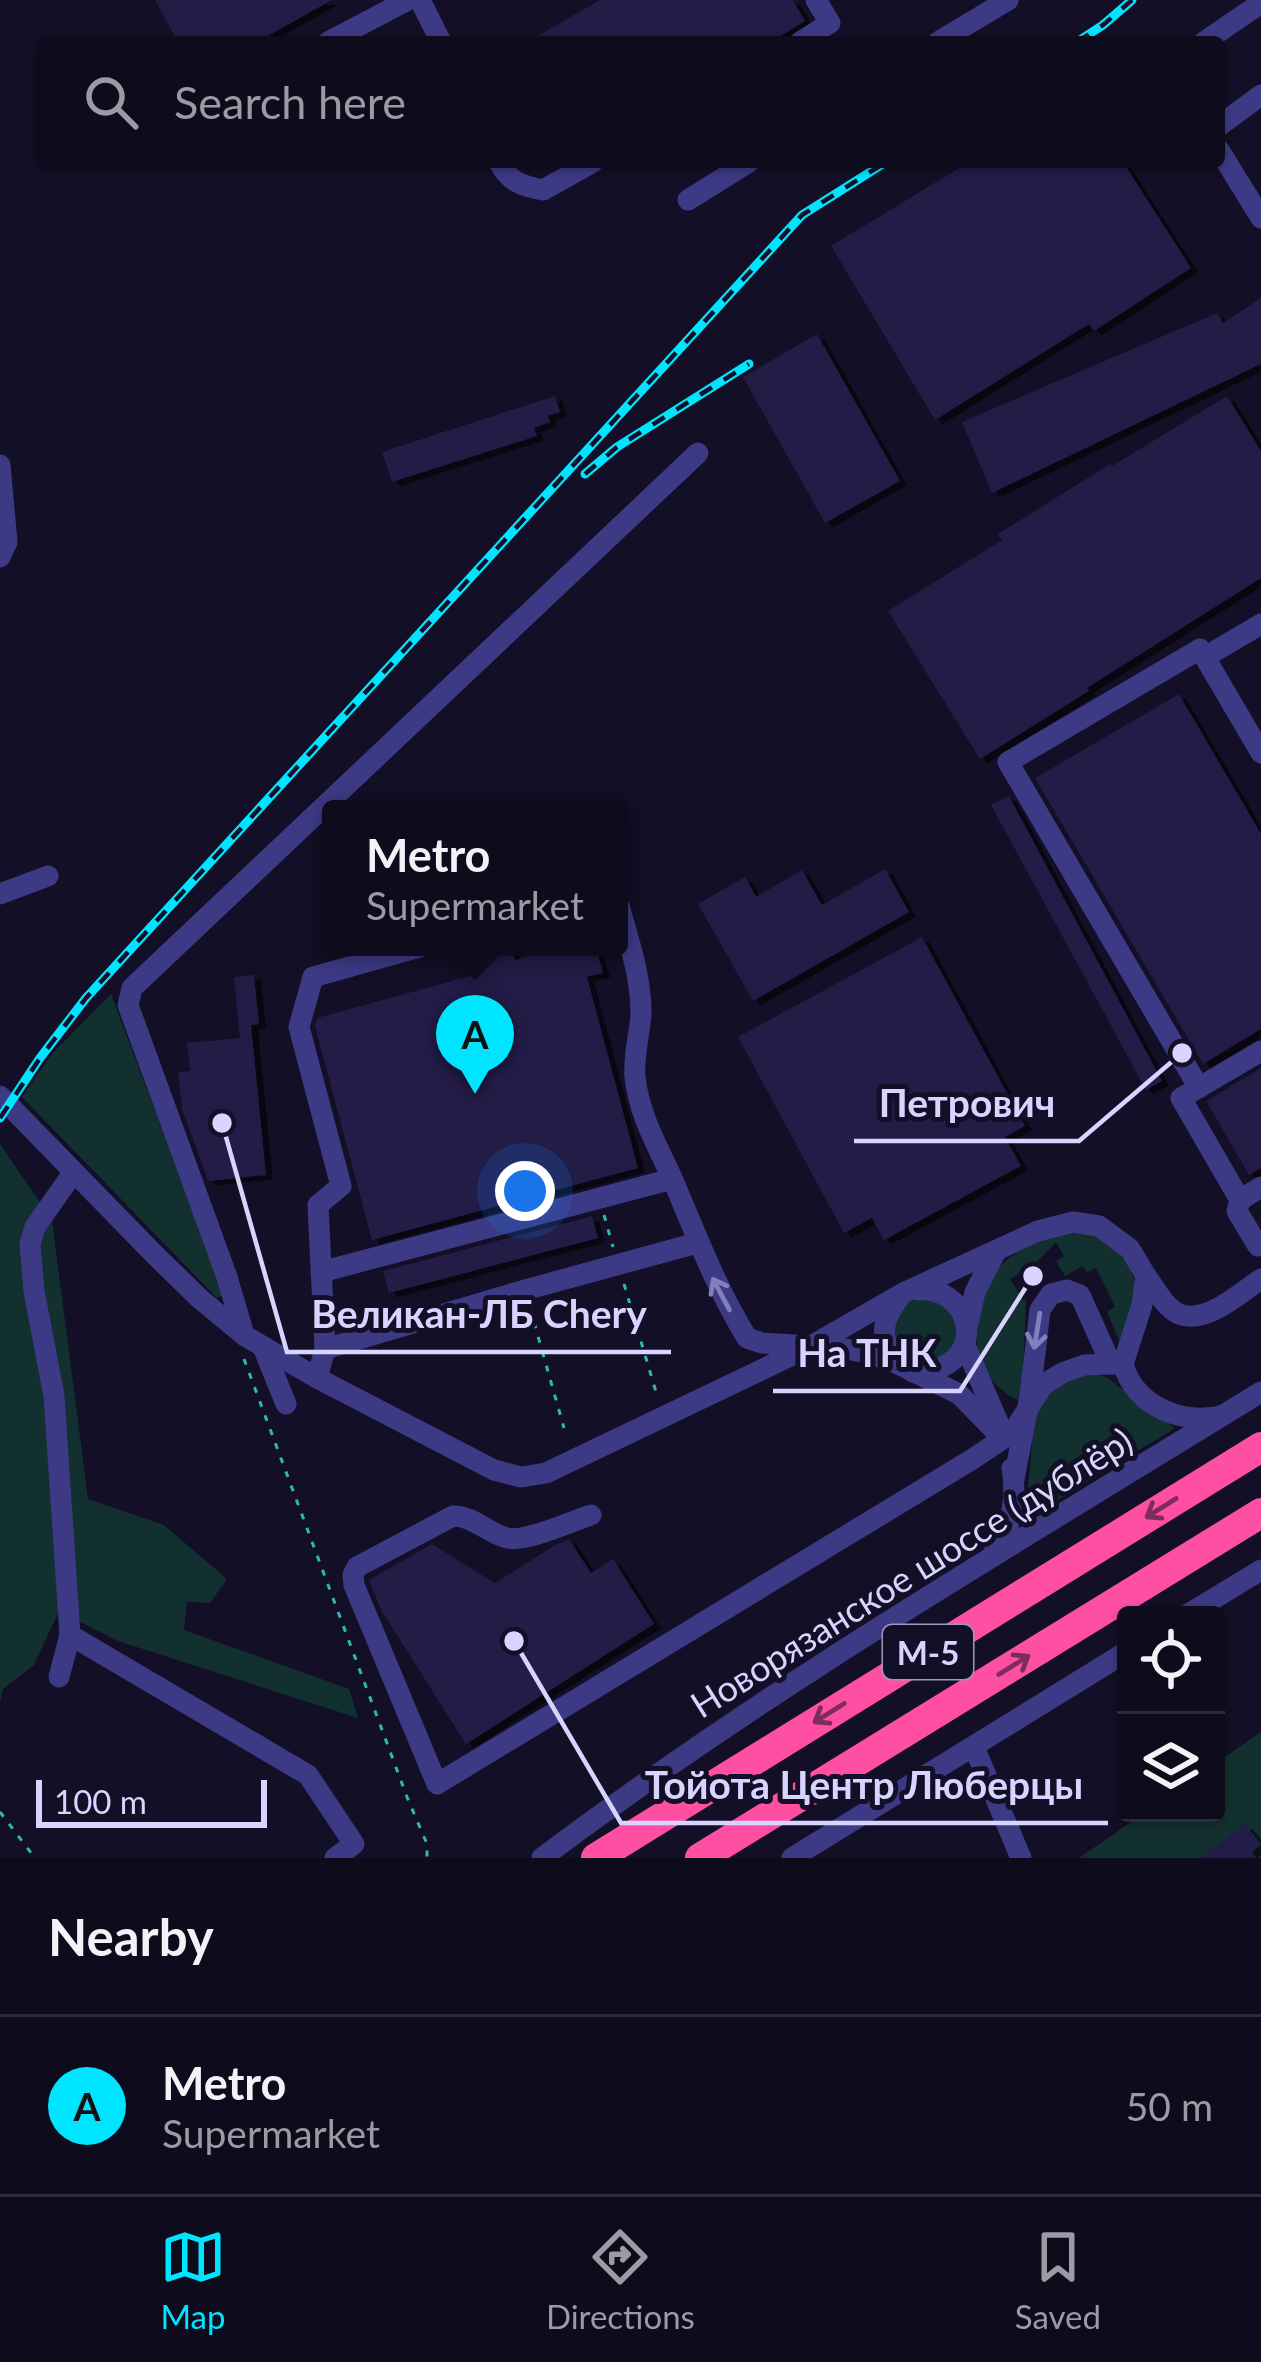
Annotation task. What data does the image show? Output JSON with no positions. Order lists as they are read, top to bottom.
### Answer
{
  "streets": {
    "highway": ["М-5"],
    "street": ["Новорязанское шоссе (дублёр)"]
  },
  "places": [
    "Петрович",
    "Великан-ЛБ Chery",
    "На ТНК",
    "Тойота Центр Люберцы"
  ],
  "scale_bar": "100 m",
  "page": {
    "search": "Search here",
    "popup": ["Metro", "Supermarket"],
    "pins": "A",
    "scale": "100 m",
    "heading": "Nearby",
    "list": [
      {
        "mark": "A",
        "name": "Metro",
        "note": "Supermarket",
        "value": "50 m"
      }
    ],
    "nav": ["Map", "Directions", "Saved"]
  }
}
